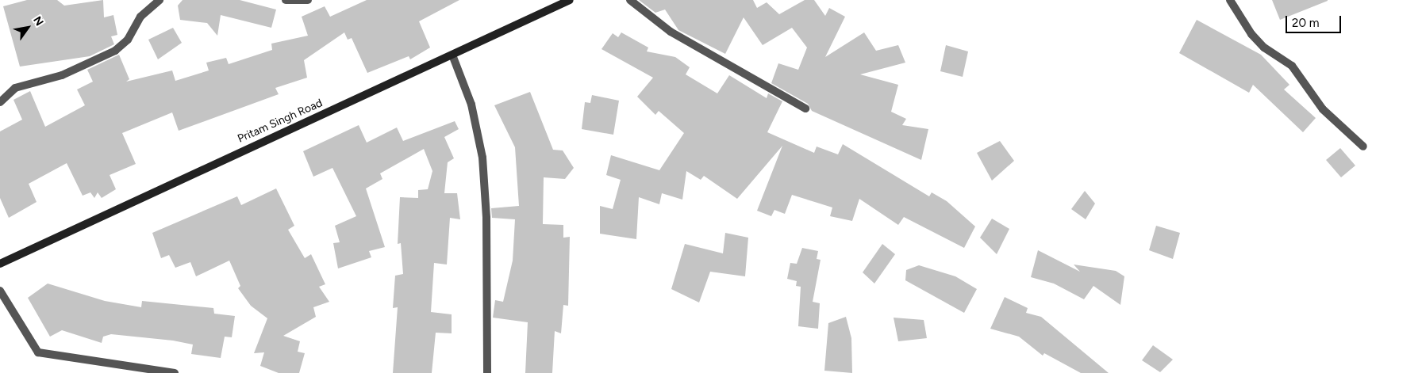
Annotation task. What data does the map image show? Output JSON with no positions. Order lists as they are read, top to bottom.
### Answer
{
  "streets": {
    "street": ["Pritam Singh Road"]
  },
  "scale_bar": "20 m",
  "north": "top right"
}
